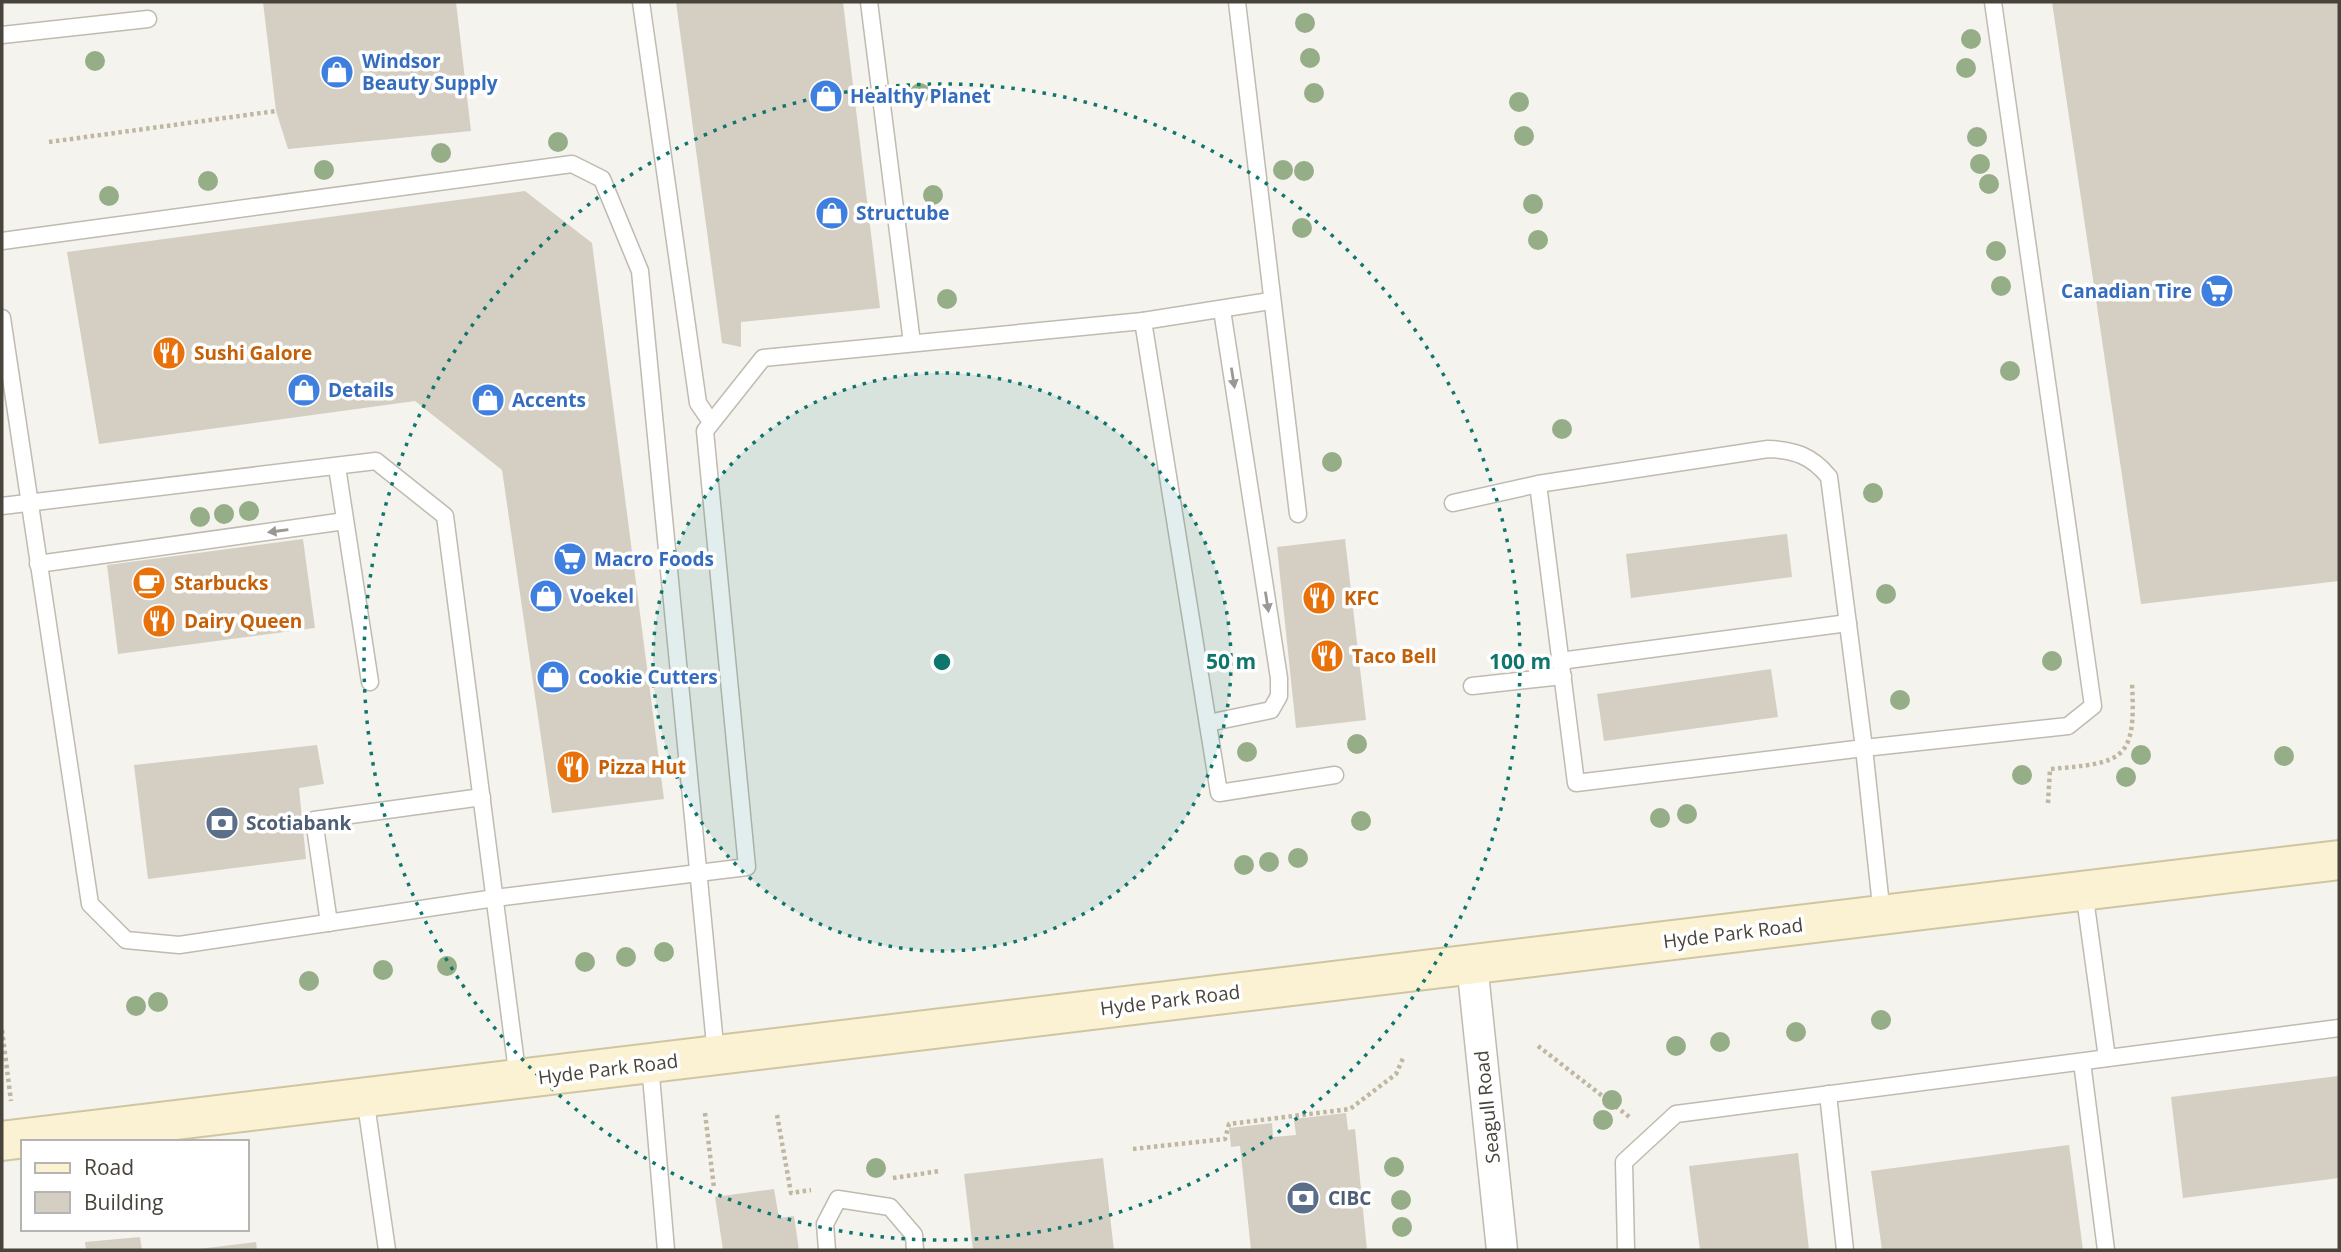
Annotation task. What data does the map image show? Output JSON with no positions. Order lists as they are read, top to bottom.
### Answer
{
  "streets": {
    "main road": ["Hyde Park Road"],
    "street": ["Seagull Road"]
  },
  "crossings": [
    ["Hyde Park Road", "Seagull Road"]
  ],
  "places": {
    "shop": [
      "Windsor Beauty Supply",
      "Healthy Planet",
      "Structube",
      "Details",
      "Accents",
      "Voekel",
      "Cookie Cutters"
    ],
    "supermarket": ["Canadian Tire", "Macro Foods"],
    "restaurant": [
      "Sushi Galore",
      "KFC",
      "Dairy Queen",
      "Taco Bell",
      "Pizza Hut"
    ],
    "cafe": ["Starbucks"],
    "bank": ["Scotiabank", "CIBC"]
  },
  "legend": ["Road", "Building"],
  "rings": ["50 m", "100 m"]
}
